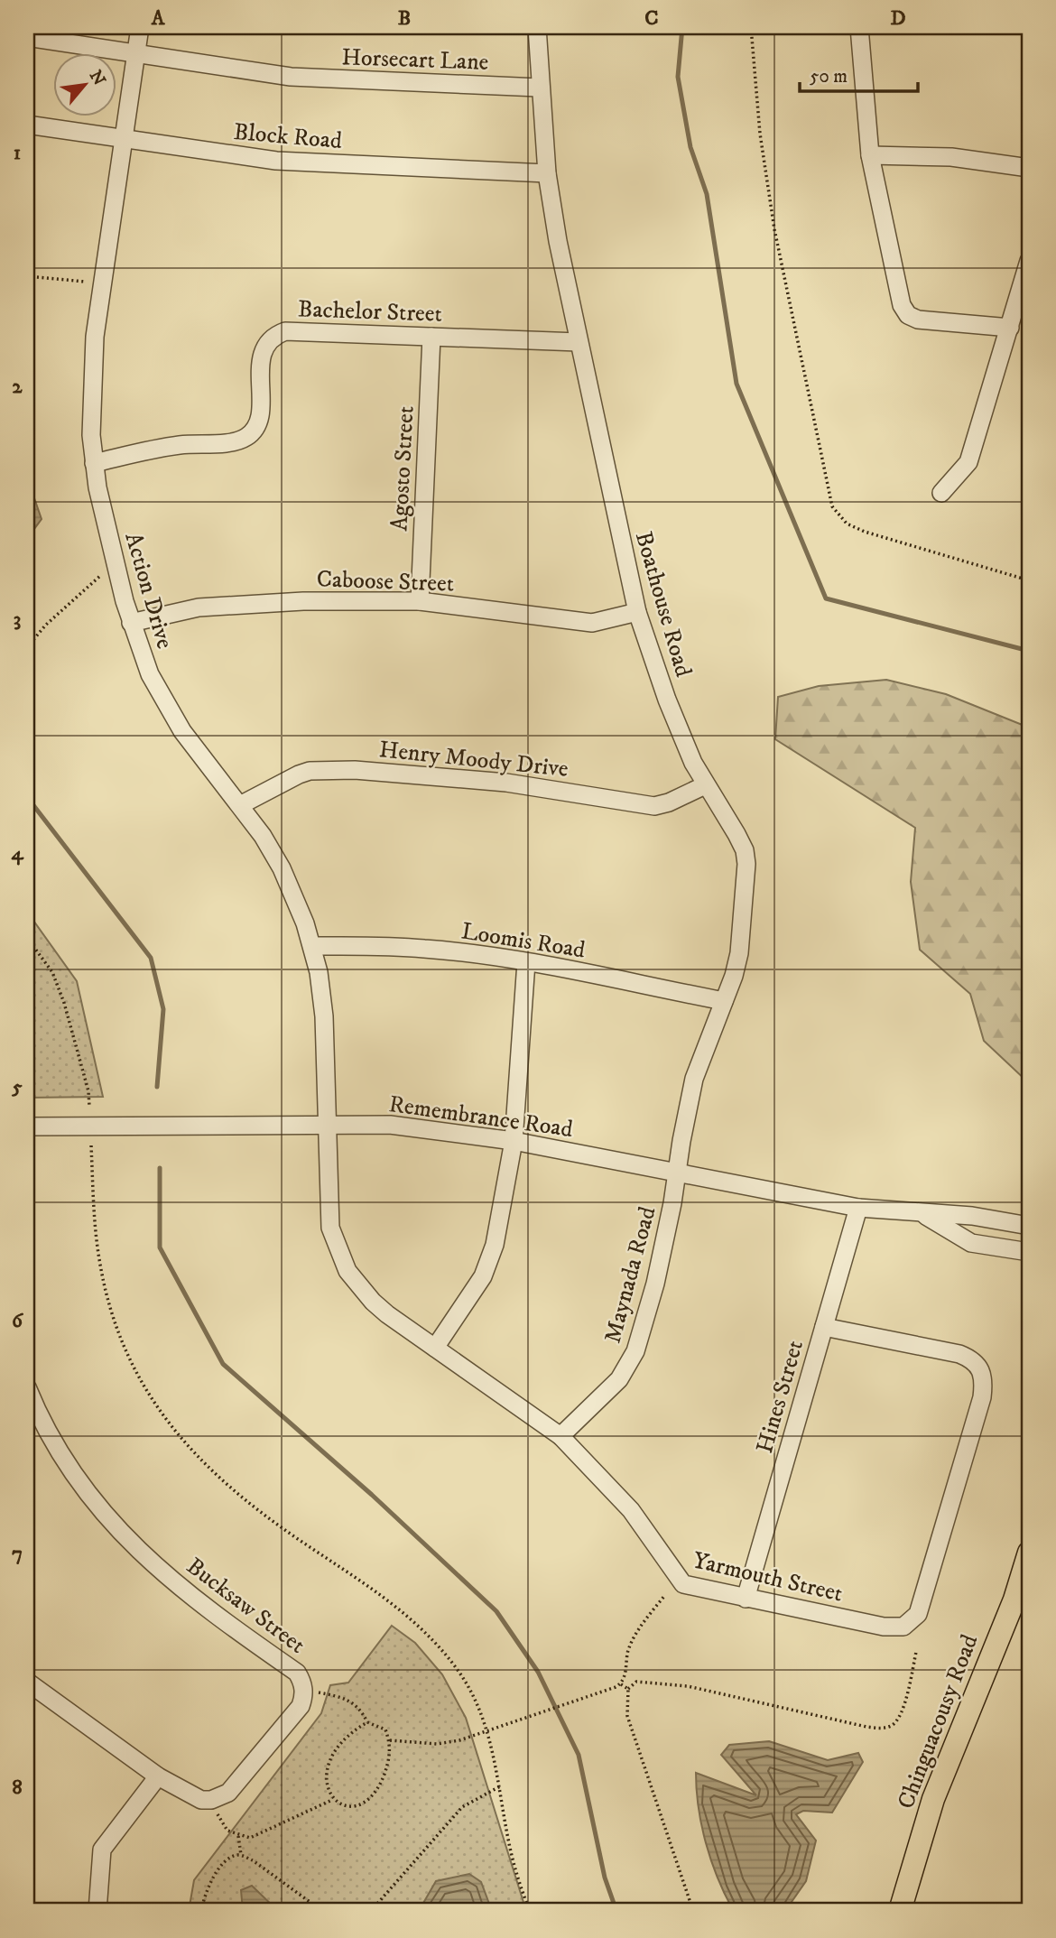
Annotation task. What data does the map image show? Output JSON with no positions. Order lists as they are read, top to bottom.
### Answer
{
  "streets": {
    "main road": ["Chinguacousy Road"],
    "street": [
      "Horsecart Lane",
      "Block Road",
      "Bachelor Street",
      "Agosto Street",
      "Caboose Street",
      "Action Drive",
      "Boathouse Road",
      "Henry Moody Drive",
      "Loomis Road",
      "Remembrance Road",
      "Maynada Road",
      "Hines Street",
      "Yarmouth Street",
      "Bucksaw Street"
    ]
  },
  "crossings": [
    ["Horsecart Lane", "Action Drive"],
    ["Horsecart Lane", "Boathouse Road"],
    ["Block Road", "Action Drive"],
    ["Block Road", "Boathouse Road"],
    ["Bachelor Street", "Agosto Street"],
    ["Bachelor Street", "Action Drive"],
    ["Bachelor Street", "Boathouse Road"],
    ["Agosto Street", "Caboose Street"],
    ["Caboose Street", "Action Drive"],
    ["Caboose Street", "Boathouse Road"],
    ["Action Drive", "Henry Moody Drive"],
    ["Action Drive", "Loomis Road"],
    ["Action Drive", "Remembrance Road"],
    ["Action Drive", "Yarmouth Street"],
    ["Boathouse Road", "Henry Moody Drive"],
    ["Boathouse Road", "Loomis Road"],
    ["Boathouse Road", "Remembrance Road"],
    ["Boathouse Road", "Maynada Road"],
    ["Remembrance Road", "Maynada Road"],
    ["Remembrance Road", "Hines Street"],
    ["Remembrance Road", "Yarmouth Street"],
    ["Maynada Road", "Yarmouth Street"],
    ["Hines Street", "Yarmouth Street"]
  ],
  "scale_bar": "50 m",
  "north": "top right",
  "grid": {
    "columns": [
      "A",
      "B",
      "C",
      "D"
    ],
    "rows": [
      "1",
      "2",
      "3",
      "4",
      "5",
      "6",
      "7",
      "8"
    ]
  }
}
